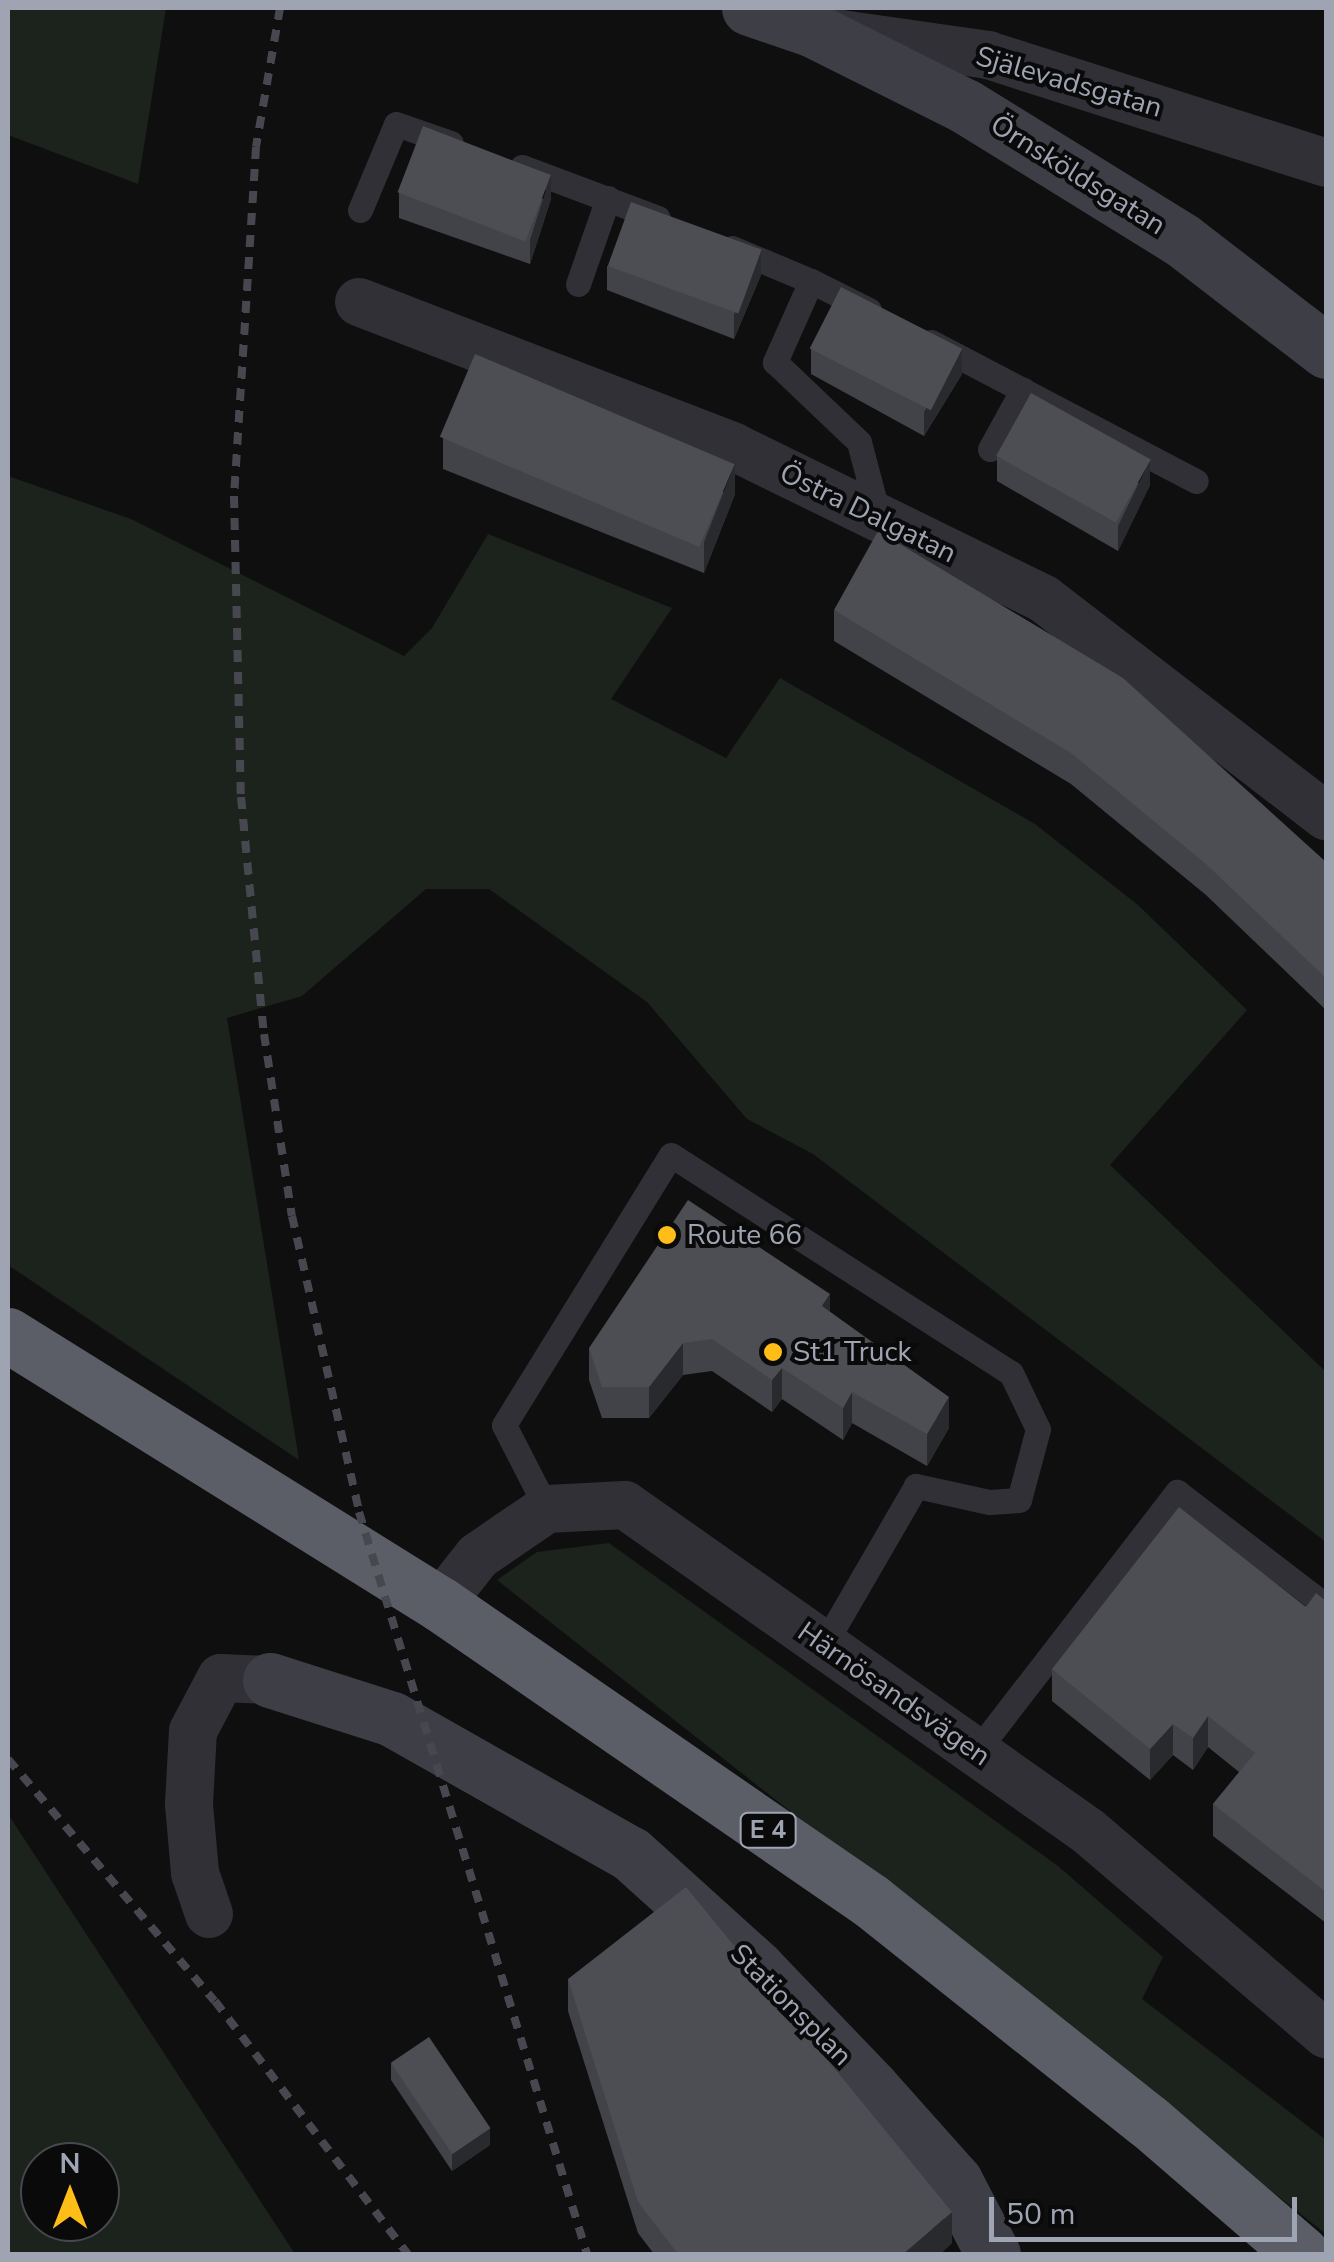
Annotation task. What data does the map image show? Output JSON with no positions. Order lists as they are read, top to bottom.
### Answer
{
  "streets": {
    "highway": ["E 4"],
    "street": [
      "Själevadsgatan",
      "Örnsköldsgatan",
      "Östra Dalgatan",
      "Härnösandsvägen",
      "Stationsplan"
    ]
  },
  "crossings": [
    ["Själevadsgatan", "Örnsköldsgatan"]
  ],
  "places": ["Route 66", "St1 Truck"],
  "scale_bar": "50 m",
  "north": "top"
}
